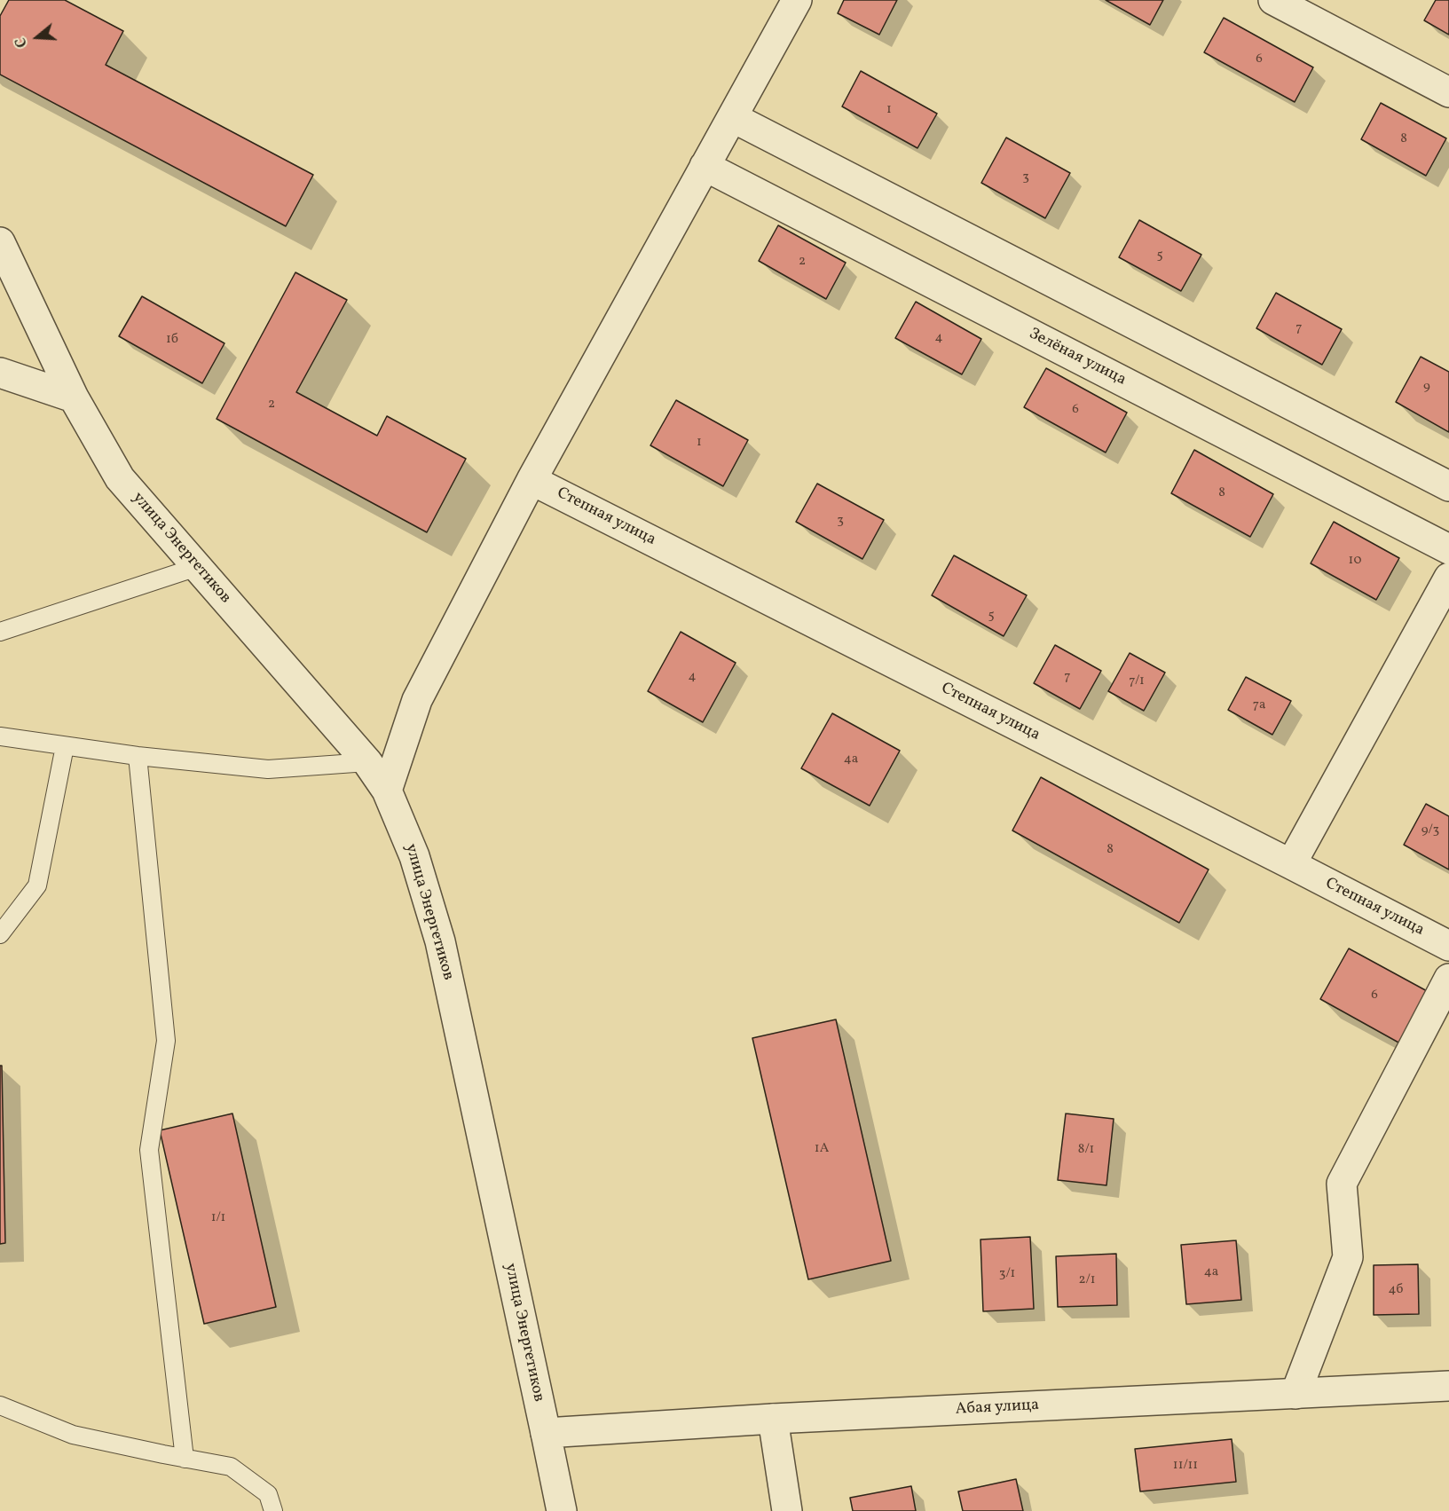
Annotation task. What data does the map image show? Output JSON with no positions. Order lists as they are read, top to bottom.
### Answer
{
  "streets": {
    "street": [
      "Зелёная улица",
      "Степная улица",
      "улица Энергетиков",
      "Абая улица"
    ]
  },
  "crossings": [
    ["улица Энергетиков", "Абая улица"]
  ],
  "house_numbers": [
    "6",
    "1",
    "8",
    "3",
    "5",
    "2",
    "7",
    "4",
    "1б",
    "9",
    "2",
    "6",
    "1",
    "8",
    "3",
    "10",
    "5",
    "4",
    "7",
    "7/1",
    "7а",
    "4а",
    "9/3",
    "8",
    "6",
    "1А",
    "8/1",
    "1/1",
    "4а",
    "3/1",
    "2/1",
    "4б",
    "11/11"
  ],
  "north": "left"
}
